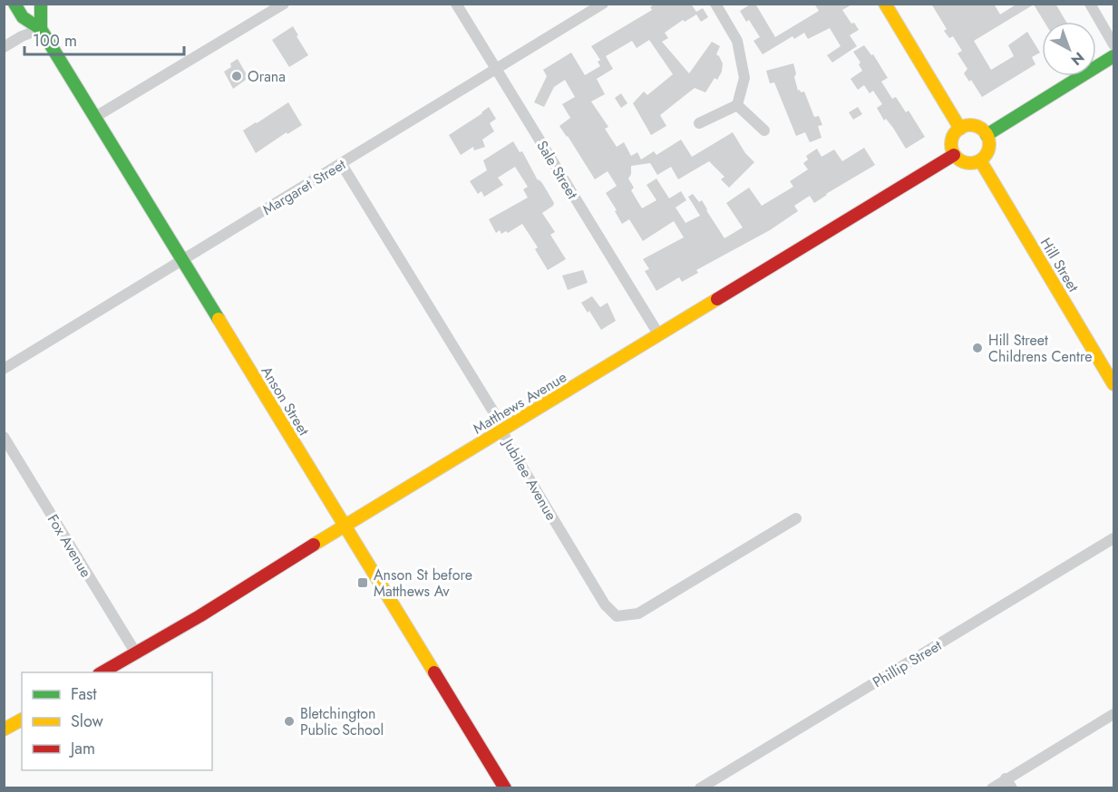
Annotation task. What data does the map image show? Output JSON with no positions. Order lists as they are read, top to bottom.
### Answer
{
  "streets": {
    "street": [
      "Sale Street",
      "Margaret Street",
      "Hill Street",
      "Anson Street",
      "Matthews Avenue",
      "Jubilee Avenue",
      "Fox Avenue",
      "Phillip Street"
    ]
  },
  "crossings": [
    ["Sale Street", "Margaret Street"],
    ["Sale Street", "Matthews Avenue"],
    ["Margaret Street", "Anson Street"],
    ["Margaret Street", "Jubilee Avenue"],
    ["Hill Street", "Matthews Avenue"],
    ["Anson Street", "Matthews Avenue"],
    ["Matthews Avenue", "Jubilee Avenue"],
    ["Matthews Avenue", "Fox Avenue"]
  ],
  "places": {
    "other": ["Orana", "Hill Street Childrens Centre", "Bletchington Public School"],
    "transit": ["Anson St before Matthews Av"]
  },
  "legend": ["Fast", "Slow", "Jam"],
  "scale_bar": "100 m",
  "north": "bottom right"
}
